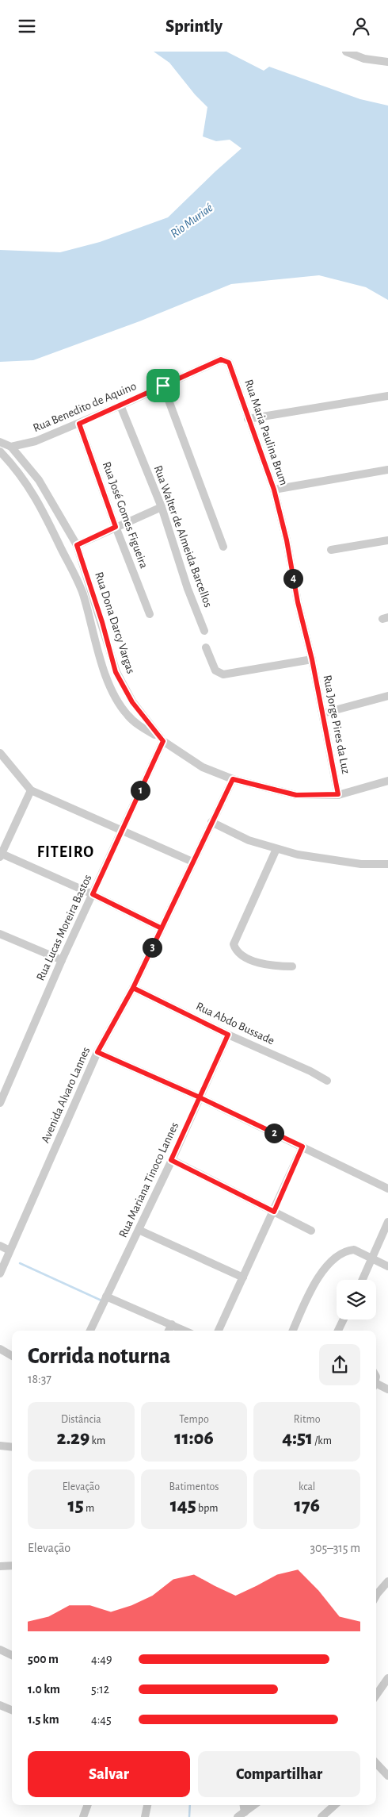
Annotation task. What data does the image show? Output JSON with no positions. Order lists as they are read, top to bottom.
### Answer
{
  "streets": {
    "street": [
      "Rua Benedito de Aquino",
      "Rua Maria Paulina Brum",
      "Rua José Gomes Figueira",
      "Rua Walter de Almeida Barcellos",
      "Rua Dona Darcy Vargas",
      "Rua Jorge Pires da Luz",
      "Rua Lucas Moreira Bastos",
      "Rua Abdo Bussade",
      "Avenida Alvaro Lannes",
      "Rua Mariana Tinoco Lannes"
    ]
  },
  "crossings": [
    ["Rua Benedito de Aquino", "Rua Maria Paulina Brum"],
    ["Rua Benedito de Aquino", "Rua José Gomes Figueira"],
    ["Rua Benedito de Aquino", "Rua Walter de Almeida Barcellos"],
    ["Rua Benedito de Aquino", "Rua Dona Darcy Vargas"],
    ["Rua Maria Paulina Brum", "Rua Jorge Pires da Luz"],
    ["Rua Dona Darcy Vargas", "Rua Jorge Pires da Luz"],
    ["Rua Dona Darcy Vargas", "Rua Lucas Moreira Bastos"],
    ["Rua Dona Darcy Vargas", "Avenida Alvaro Lannes"],
    ["Rua Abdo Bussade", "Avenida Alvaro Lannes"],
    ["Rua Abdo Bussade", "Rua Mariana Tinoco Lannes"]
  ],
  "districts": ["FITEIRO"],
  "water": ["Rio Muriaé"],
  "page": {
    "header": "Sprintly",
    "pins": [
      "4",
      "1",
      "3",
      "2"
    ],
    "heading": ["Corrida noturna", "18:37"],
    "stats": [
      ["Distância", "2.29 km"],
      ["Tempo", "11:06"],
      ["Ritmo", "4:51 /km"],
      ["Elevação", "15 m"],
      ["Batimentos", "145 bpm"],
      ["kcal", "176"]
    ],
    "chart": ["Elevação", "305–315 m"],
    "list": [
      {
        "name": "500 m",
        "note": "4:49"
      },
      {
        "name": "1.0 km",
        "note": "5:12"
      },
      {
        "name": "1.5 km",
        "note": "4:45"
      }
    ],
    "buttons": ["Salvar", "Compartilhar"]
  }
}
